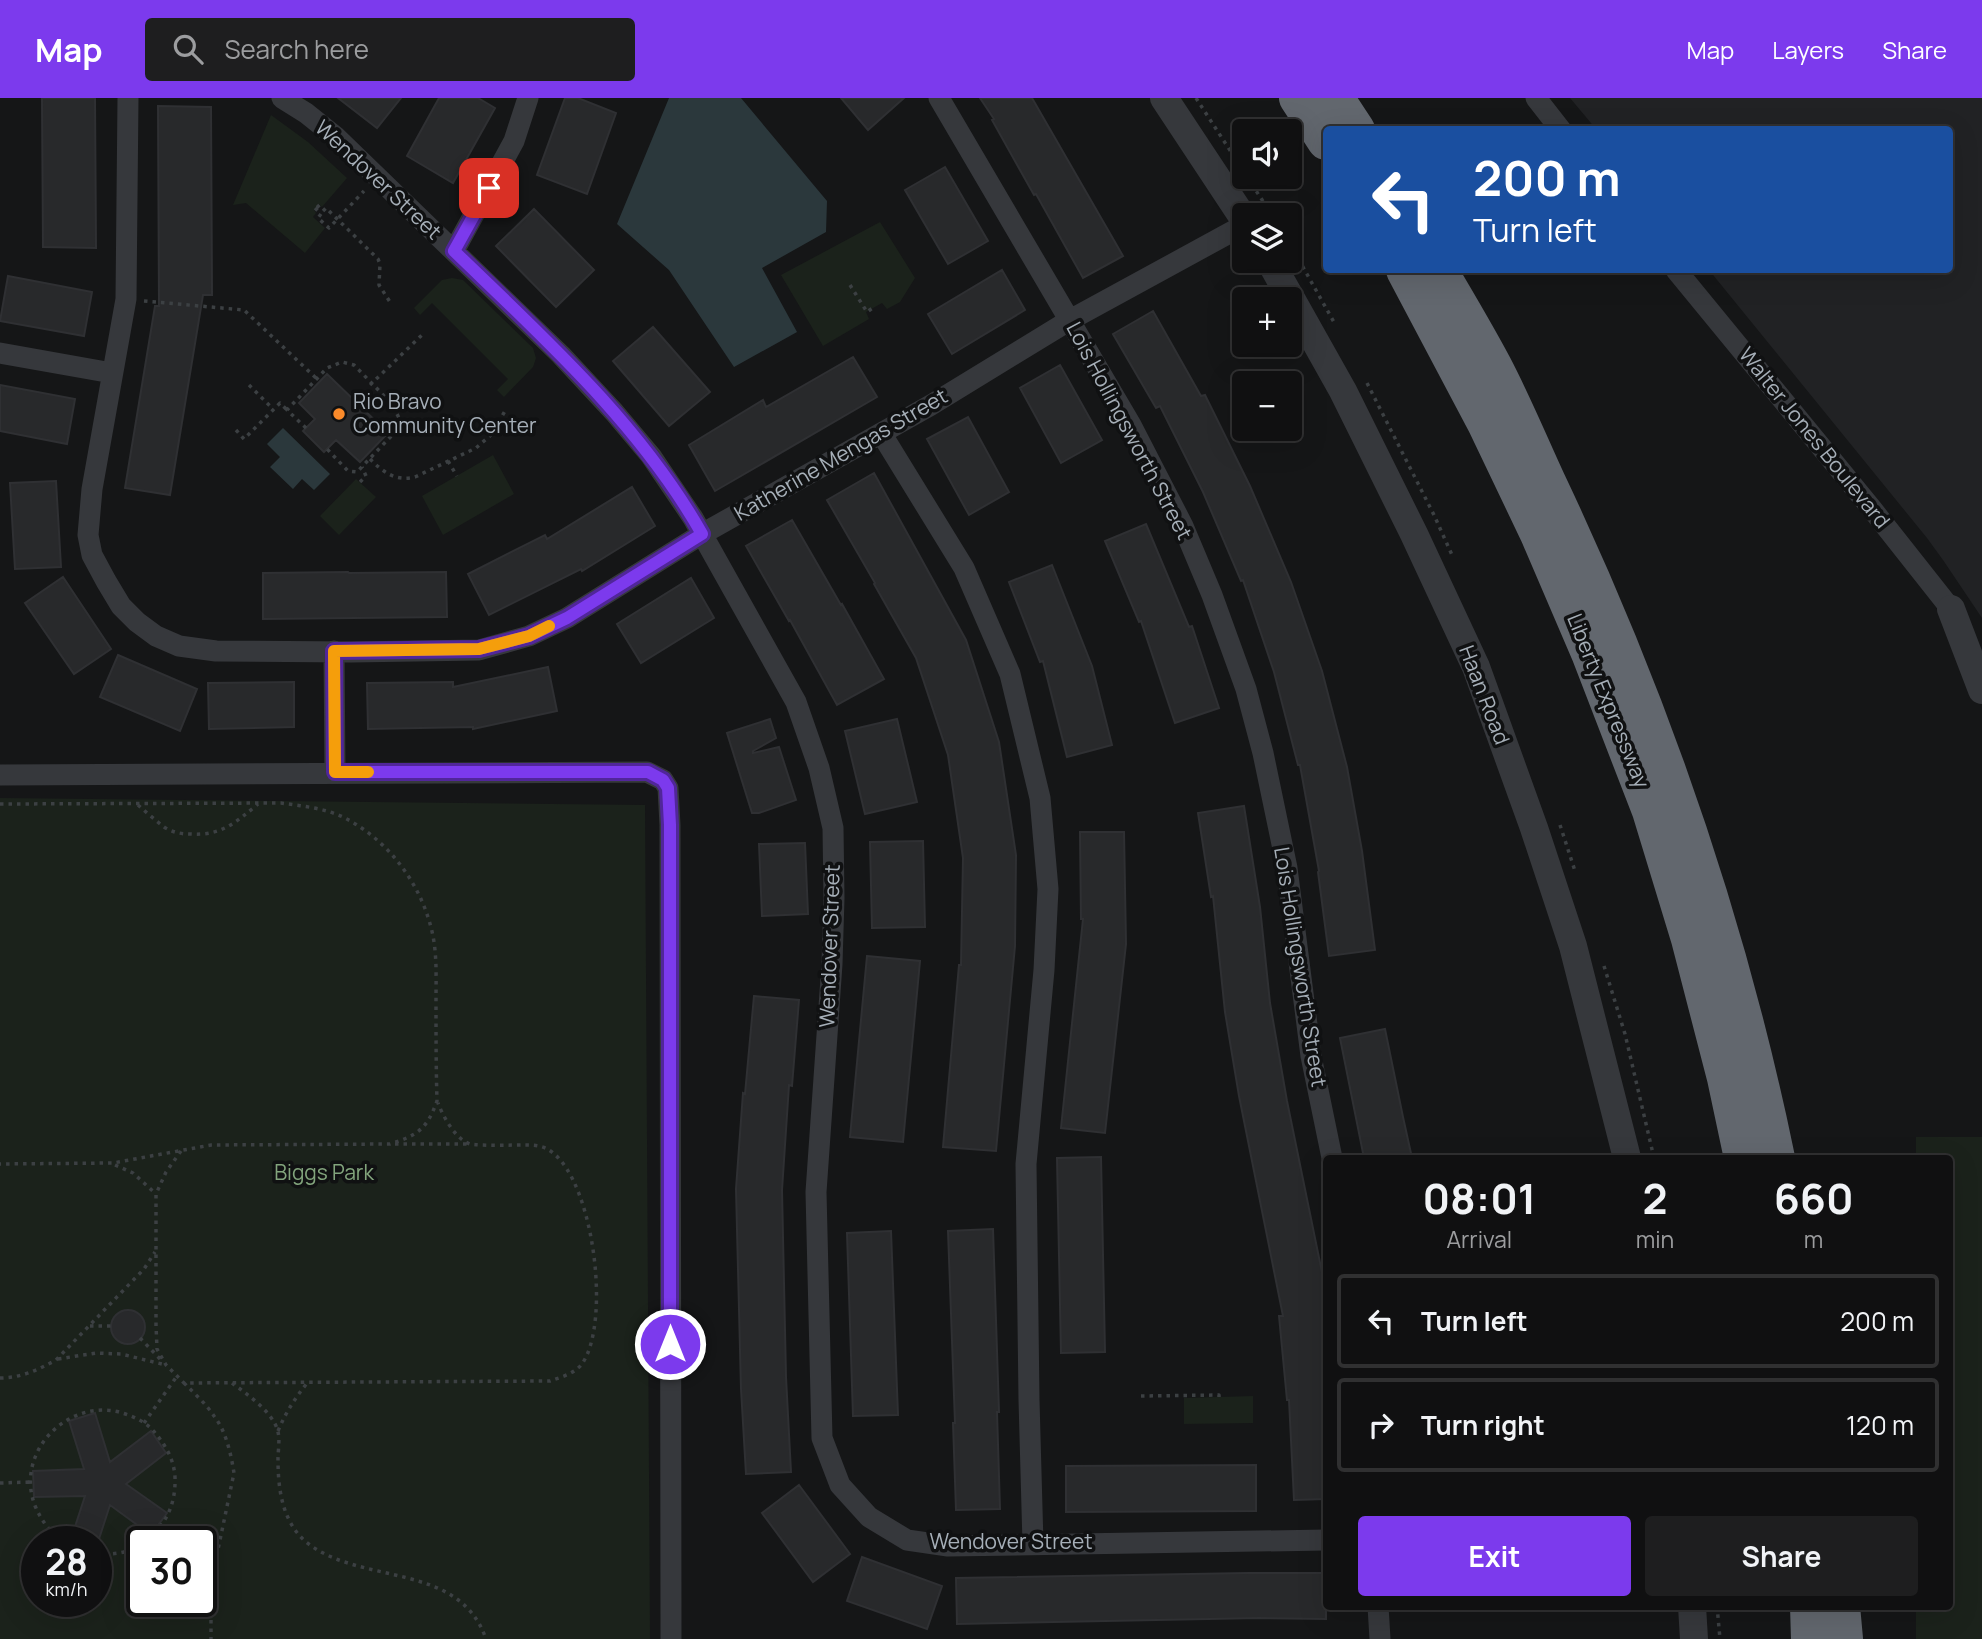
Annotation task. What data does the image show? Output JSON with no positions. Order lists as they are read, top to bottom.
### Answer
{
  "streets": {
    "highway": ["Liberty Expressway"],
    "street": [
      "Wendover Street",
      "Lois Hollingsworth Street",
      "Walter Jones Boulevard",
      "Katherine Mengas Street",
      "Haan Road"
    ]
  },
  "crossings": [
    ["Wendover Street", "Katherine Mengas Street"],
    ["Lois Hollingsworth Street", "Katherine Mengas Street"]
  ],
  "parks": ["Biggs Park"],
  "places": ["Rio Bravo Community Center"],
  "page": {
    "header": "Map",
    "search": "Search here",
    "nav": ["Map", "Layers", "Share"],
    "map_buttons": ["+", "−"],
    "turn": ["200 m", "Turn left"],
    "eta": [
      "08:01",
      "Arrival",
      "2",
      "min",
      "660",
      "m"
    ],
    "list": [
      {
        "name": "Turn left",
        "value": "200 m"
      },
      {
        "name": "Turn right",
        "value": "120 m"
      }
    ],
    "buttons": ["Exit", "Share"],
    "speed": "28 km/h",
    "limit": "30"
  }
}
